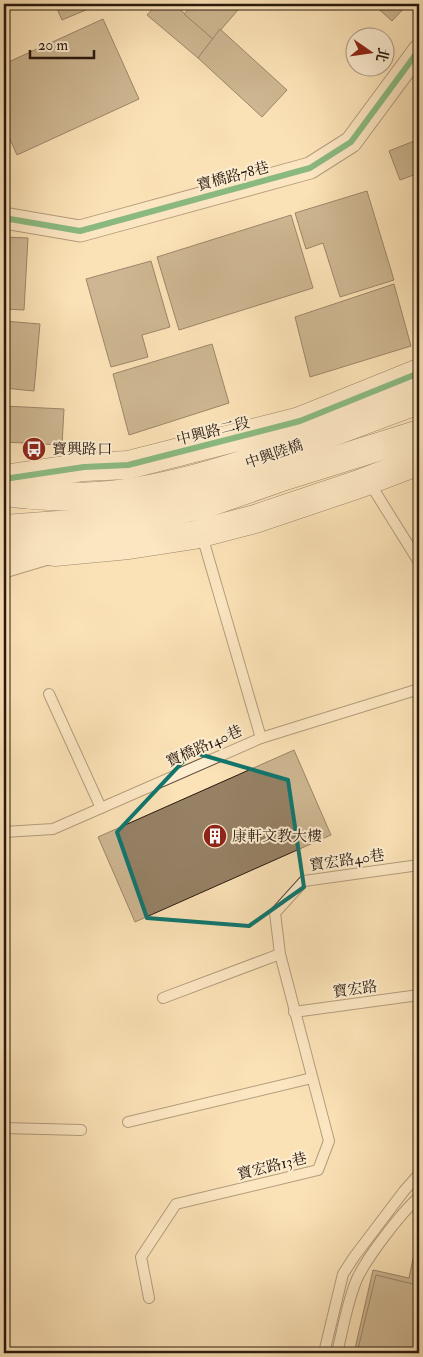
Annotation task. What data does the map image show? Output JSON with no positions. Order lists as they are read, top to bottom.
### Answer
{
  "streets": {
    "street": ["寶橋路78巷", "中興路二段", "中興陸橋"],
    "lane": [
      "寶橋路140巷",
      "寶宏路40巷",
      "寶宏路",
      "寶宏路13巷"
    ]
  },
  "crossings": [
    ["寶宏路40巷", "寶宏路"],
    ["寶宏路40巷", "寶宏路13巷"],
    ["寶宏路", "寶宏路13巷"]
  ],
  "places": {
    "bus stop": ["寶興路口"],
    "building": ["康軒文教大樓"]
  },
  "scale_bar": "20 m",
  "north": "right"
}
